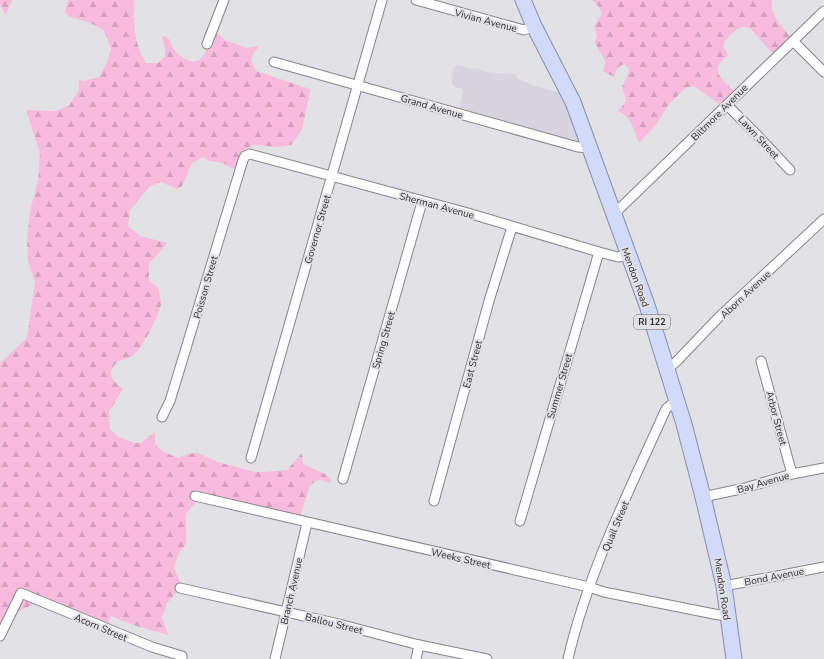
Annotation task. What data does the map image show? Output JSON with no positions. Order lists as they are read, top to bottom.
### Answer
{
  "streets": {
    "main road": ["Mendon Road", "RI 122"],
    "street": [
      "Vivian Avenue",
      "Grand Avenue",
      "Biltmore Avenue",
      "Lawn Street",
      "Sherman Avenue",
      "Governor Street",
      "Poisson Street",
      "Aborn Avenue",
      "Spring Street",
      "East Street",
      "Summer Street",
      "Arbor Street",
      "Bay Avenue",
      "Quail Street",
      "Weeks Street",
      "Bond Avenue",
      "Branch Avenue",
      "Ballou Street",
      "Acorn Street"
    ]
  },
  "crossings": [
    ["Vivian Avenue", "Mendon Road"],
    ["Grand Avenue", "Governor Street"],
    ["Grand Avenue", "Mendon Road"],
    ["Biltmore Avenue", "Lawn Street"],
    ["Biltmore Avenue", "Mendon Road"],
    ["Sherman Avenue", "Governor Street"],
    ["Sherman Avenue", "Mendon Road"],
    ["Sherman Avenue", "Poisson Street"],
    ["Sherman Avenue", "Spring Street"],
    ["Sherman Avenue", "East Street"],
    ["Sherman Avenue", "Summer Street"],
    ["Mendon Road", "Aborn Avenue"],
    ["Mendon Road", "Bay Avenue"],
    ["Mendon Road", "Quail Street"],
    ["Mendon Road", "Weeks Street"],
    ["Mendon Road", "Bond Avenue"],
    ["Arbor Street", "Bay Avenue"],
    ["Quail Street", "Weeks Street"],
    ["Weeks Street", "Branch Avenue"],
    ["Branch Avenue", "Ballou Street"]
  ]
}
